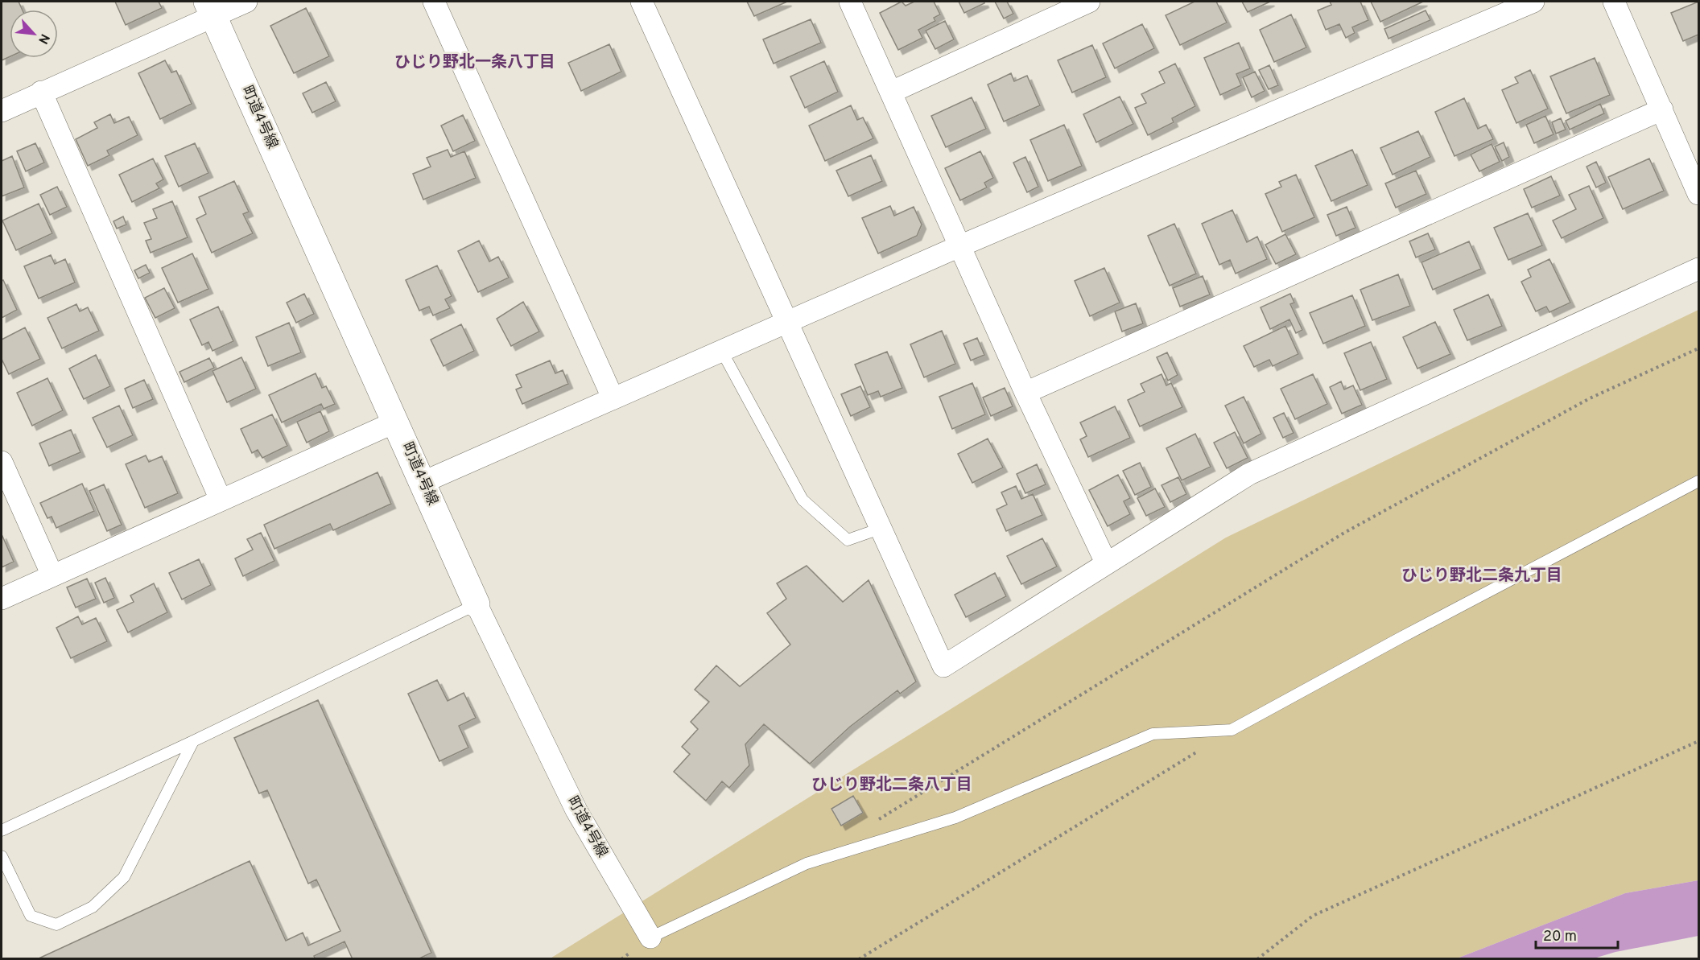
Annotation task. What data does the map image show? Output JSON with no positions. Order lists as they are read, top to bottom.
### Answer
{
  "streets": {
    "street": ["町道4号線"]
  },
  "districts": ["ひじり野北一条八丁目", "ひじり野北二条九丁目", "ひじり野北二条八丁目"],
  "scale_bar": "20 m",
  "north": "bottom right"
}
